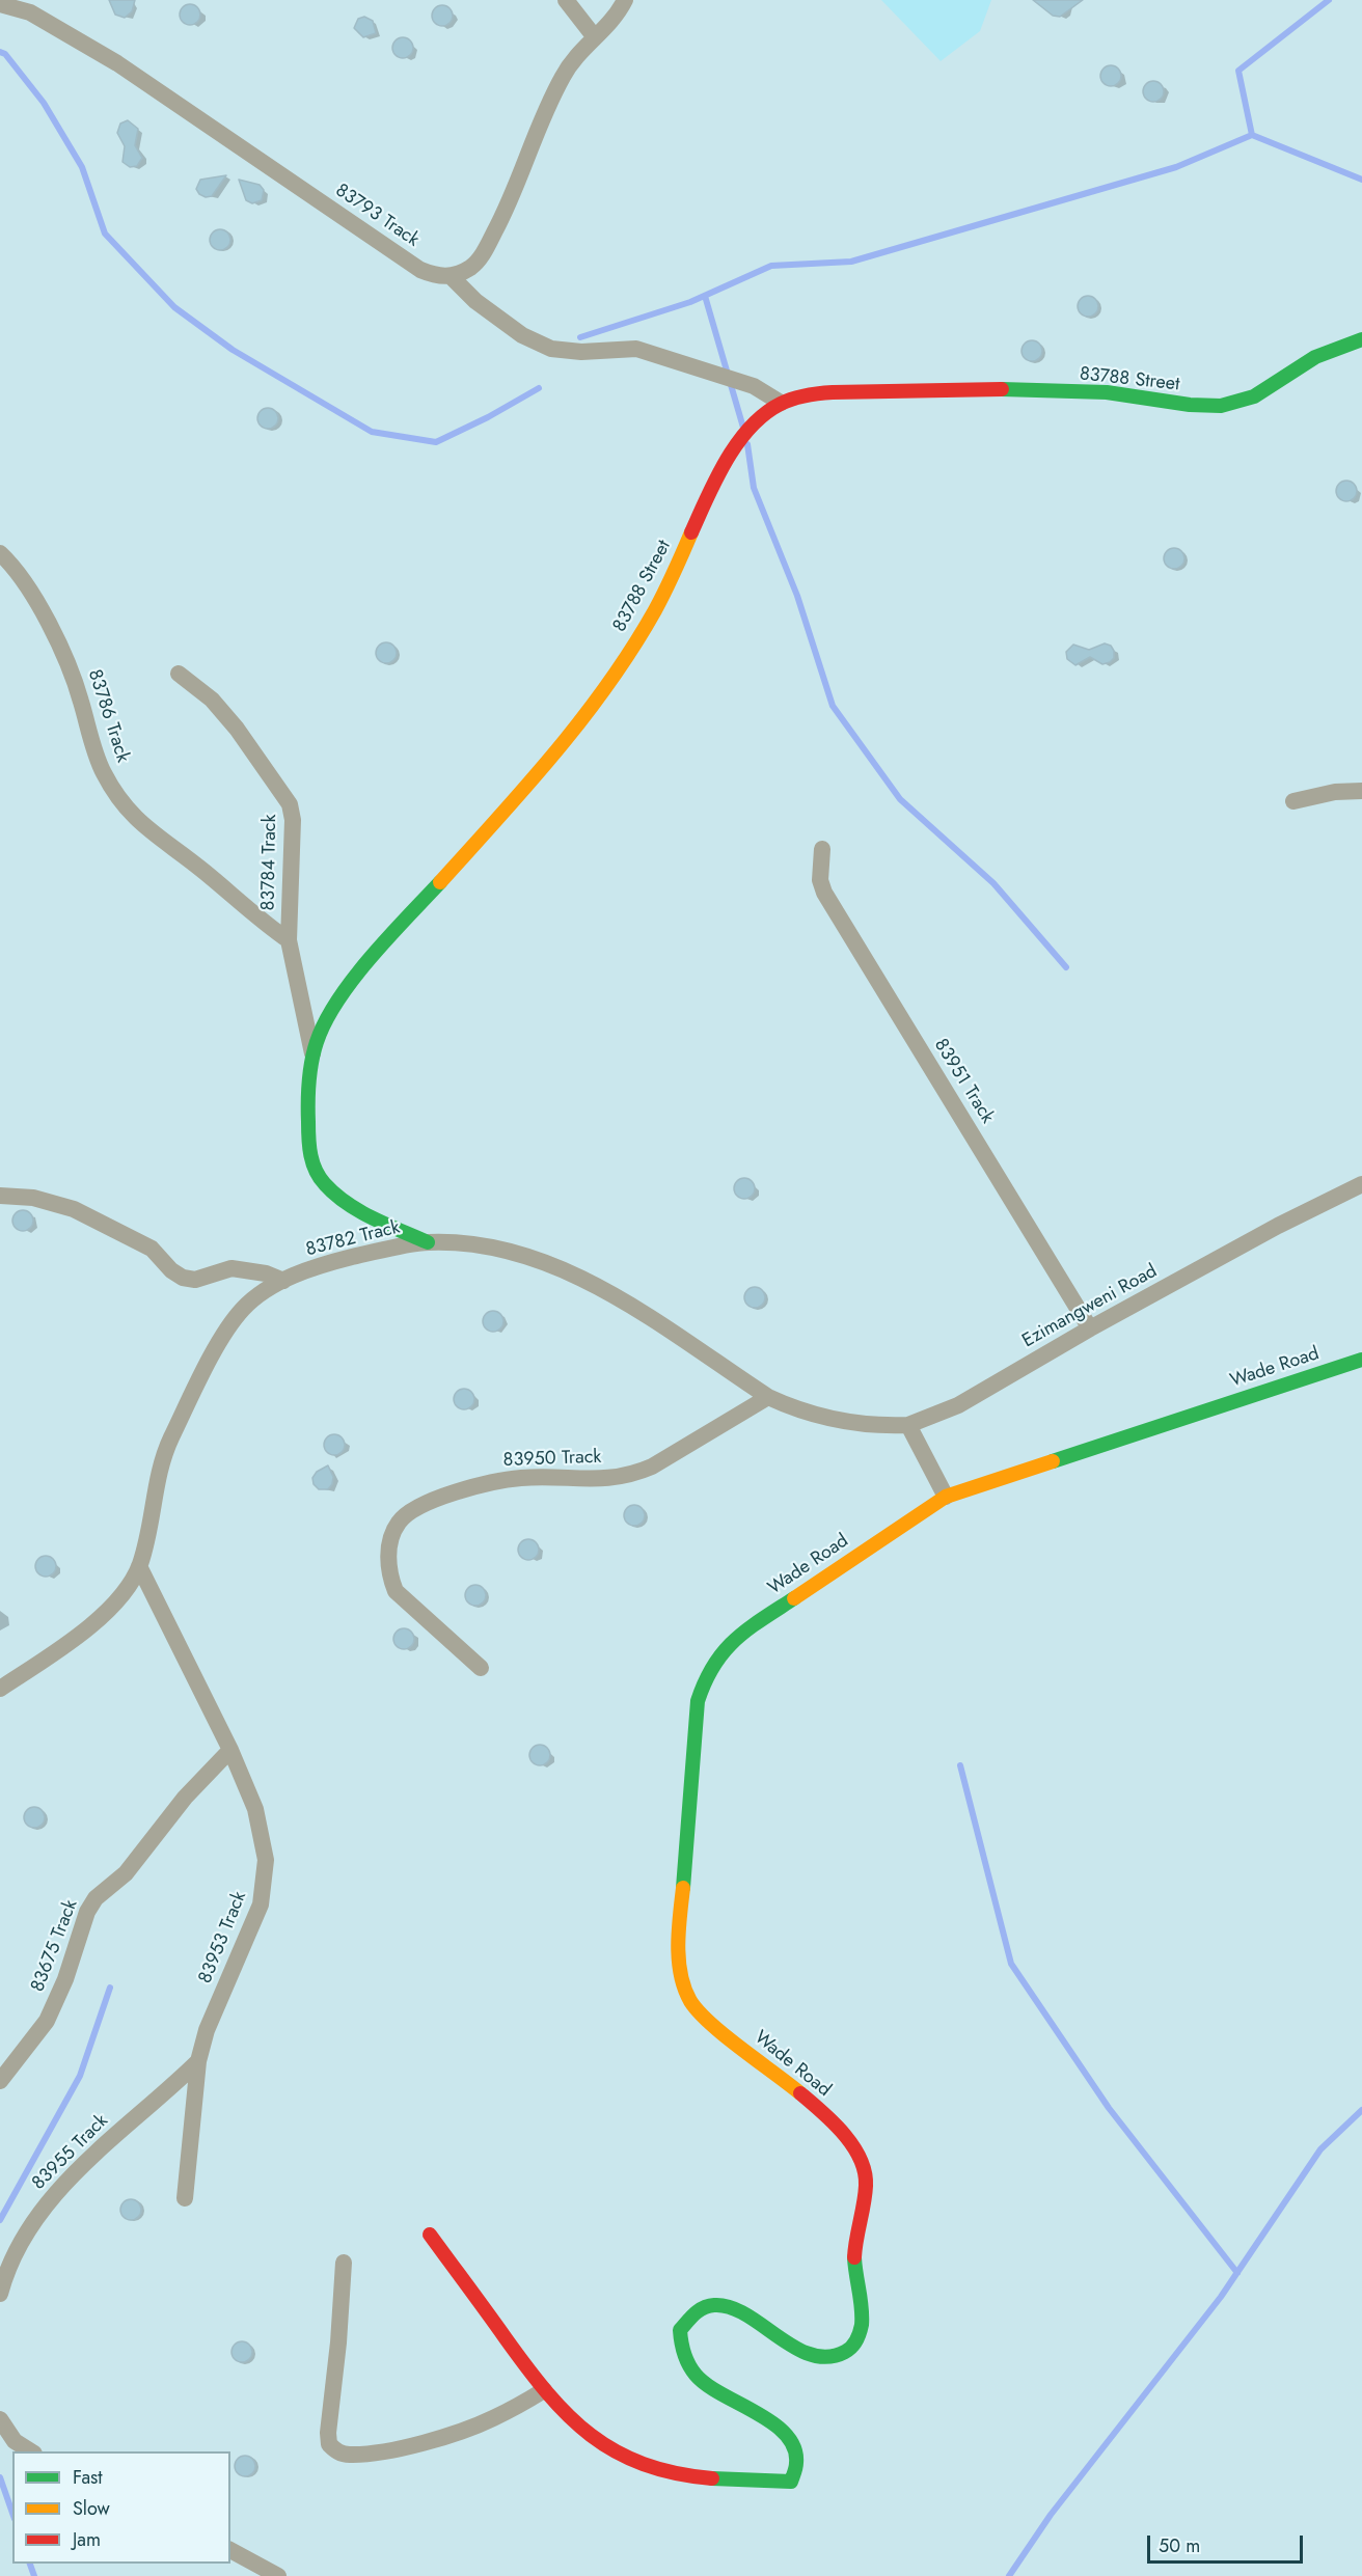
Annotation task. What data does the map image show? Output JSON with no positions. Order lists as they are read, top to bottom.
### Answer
{
  "streets": {
    "street": [
      "83793 Track",
      "83788 Street",
      "83786 Track",
      "83784 Track",
      "83951 Track",
      "83782 Track",
      "Ezimangweni Road",
      "Wade Road",
      "83950 Track",
      "83953 Track",
      "83675 Track",
      "83955 Track"
    ]
  },
  "crossings": [
    ["83788 Street", "83784 Track"],
    ["83788 Street", "83782 Track"],
    ["83786 Track", "83784 Track"],
    ["83951 Track", "Ezimangweni Road"],
    ["83782 Track", "Ezimangweni Road"],
    ["83782 Track", "83950 Track"],
    ["83782 Track", "83953 Track"],
    ["83953 Track", "83675 Track"],
    ["83953 Track", "83955 Track"]
  ],
  "legend": ["Fast", "Slow", "Jam"],
  "scale_bar": "50 m"
}
